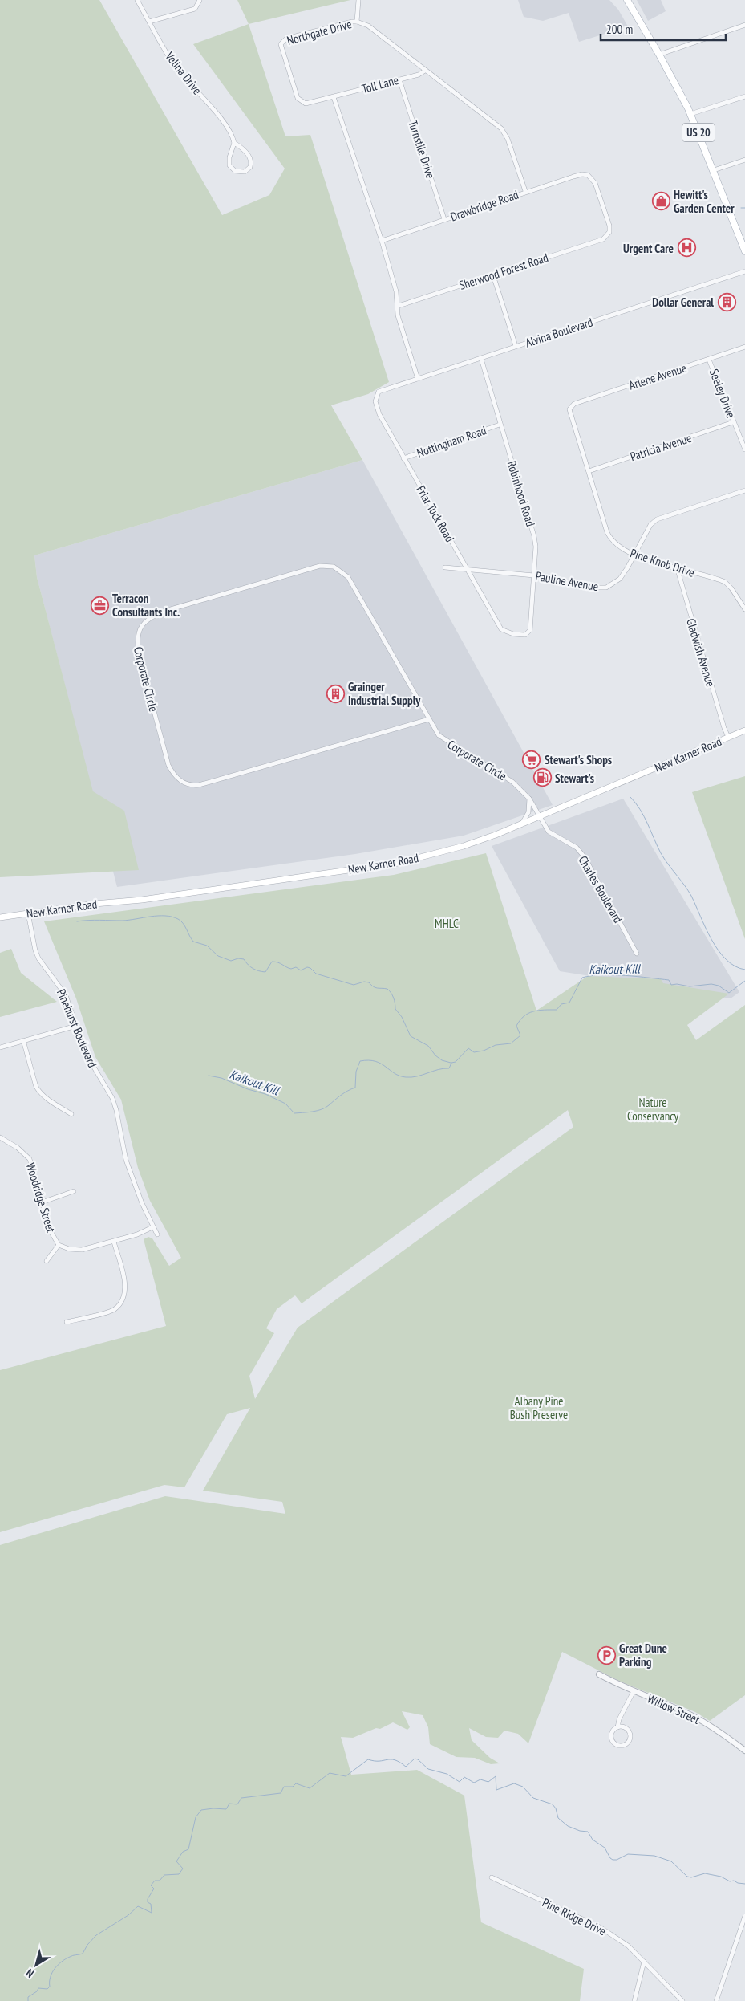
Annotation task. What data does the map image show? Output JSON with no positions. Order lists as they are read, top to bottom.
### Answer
{
  "streets": {
    "main road": ["US 20", "New Karner Road"],
    "street": [
      "Northgate Drive",
      "Velina Drive",
      "Toll Lane",
      "Turnstile Drive",
      "Drawbridge Road",
      "Sherwood Forest Road",
      "Alvina Boulevard",
      "Arlene Avenue",
      "Seeley Drive",
      "Nottingham Road",
      "Patricia Avenue",
      "Robinhood Road",
      "Friar Tuck Road",
      "Pine Knob Drive",
      "Pauline Avenue",
      "Gladwish Avenue",
      "Corporate Circle",
      "Charles Boulevard",
      "Pinehurst Boulevard",
      "Woodridge Street",
      "Willow Street",
      "Pine Ridge Drive"
    ]
  },
  "crossings": [
    ["Northgate Drive", "Toll Lane"],
    ["Northgate Drive", "Drawbridge Road"],
    ["Toll Lane", "Turnstile Drive"],
    ["Turnstile Drive", "Drawbridge Road"],
    ["Drawbridge Road", "Sherwood Forest Road"],
    ["Alvina Boulevard", "Robinhood Road"],
    ["Alvina Boulevard", "Friar Tuck Road"],
    ["Arlene Avenue", "Seeley Drive"],
    ["Arlene Avenue", "Pine Knob Drive"],
    ["Seeley Drive", "Patricia Avenue"],
    ["Nottingham Road", "Robinhood Road"],
    ["Nottingham Road", "Friar Tuck Road"],
    ["Patricia Avenue", "Pine Knob Drive"],
    ["Robinhood Road", "Friar Tuck Road"],
    ["Robinhood Road", "Pauline Avenue"],
    ["Friar Tuck Road", "Pauline Avenue"],
    ["Pine Knob Drive", "Pauline Avenue"],
    ["Pine Knob Drive", "Gladwish Avenue"],
    ["Gladwish Avenue", "New Karner Road"],
    ["Corporate Circle", "New Karner Road"],
    ["Corporate Circle", "Charles Boulevard"],
    ["New Karner Road", "Charles Boulevard"],
    ["New Karner Road", "Pinehurst Boulevard"],
    ["Pinehurst Boulevard", "Woodridge Street"]
  ],
  "water": ["Kaikout Kill"],
  "parks": ["MHLC", "Nature Conservancy", "Albany Pine Bush Preserve"],
  "places": {
    "shop": ["Hewitt's Garden Center"],
    "hospital": ["Urgent Care"],
    "building": ["Dollar General", "Grainger Industrial Supply"],
    "office": ["Terracon Consultants Inc."],
    "supermarket": ["Stewart's Shops"],
    "fuel station": ["Stewart's"],
    "parking": ["Great Dune Parking"]
  },
  "scale_bar": "200 m",
  "north": "bottom left"
}
